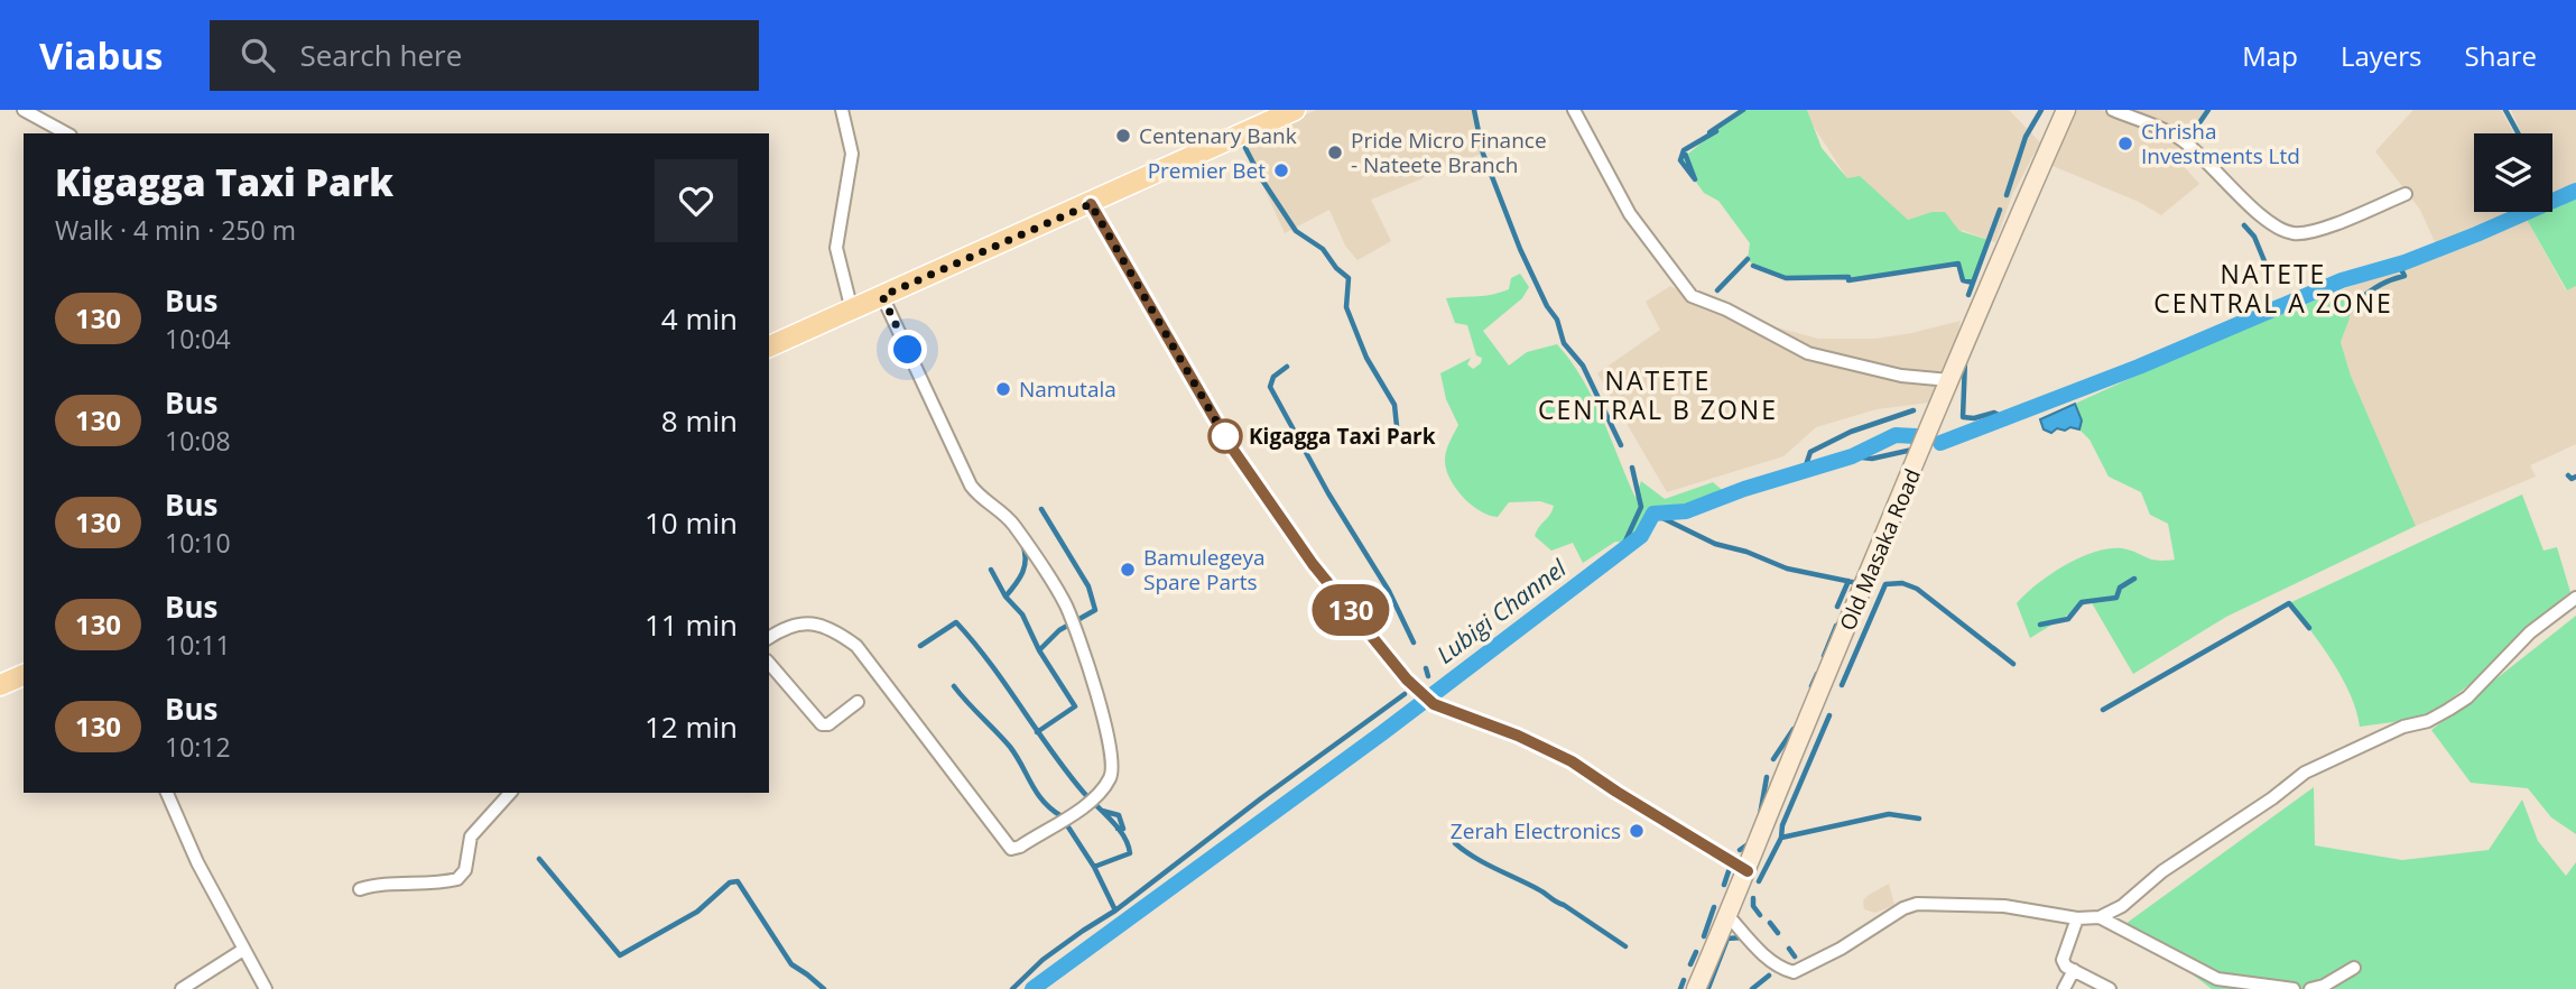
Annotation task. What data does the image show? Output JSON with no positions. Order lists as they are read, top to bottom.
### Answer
{
  "streets": {
    "main road": ["Old Masaka Road"]
  },
  "districts": ["NATETE CENTRAL A ZONE", "NATETE CENTRAL B ZONE"],
  "water": ["Lubigi Channel"],
  "places": [
    "Centenary Bank",
    "Chrisha Investments Ltd",
    "Pride Micro Finance - Nateete Branch",
    "Premier Bet",
    "Namutala",
    "Kigagga Taxi Park",
    "Bamulegeya Spare Parts",
    "Zerah Electronics"
  ],
  "lines": ["bus line 130"],
  "page": {
    "header": "Viabus",
    "search": "Search here",
    "nav": ["Map", "Layers", "Share"],
    "on_map": "130",
    "heading": ["Kigagga Taxi Park", "Walk · 4 min · 250 m"],
    "list": [
      {
        "mark": "130",
        "name": "Bus",
        "note": "10:04",
        "value": "4 min"
      },
      {
        "mark": "130",
        "name": "Bus",
        "note": "10:08",
        "value": "8 min"
      },
      {
        "mark": "130",
        "name": "Bus",
        "note": "10:10",
        "value": "10 min"
      },
      {
        "mark": "130",
        "name": "Bus",
        "note": "10:11",
        "value": "11 min"
      },
      {
        "mark": "130",
        "name": "Bus",
        "note": "10:12",
        "value": "12 min"
      }
    ]
  }
}
